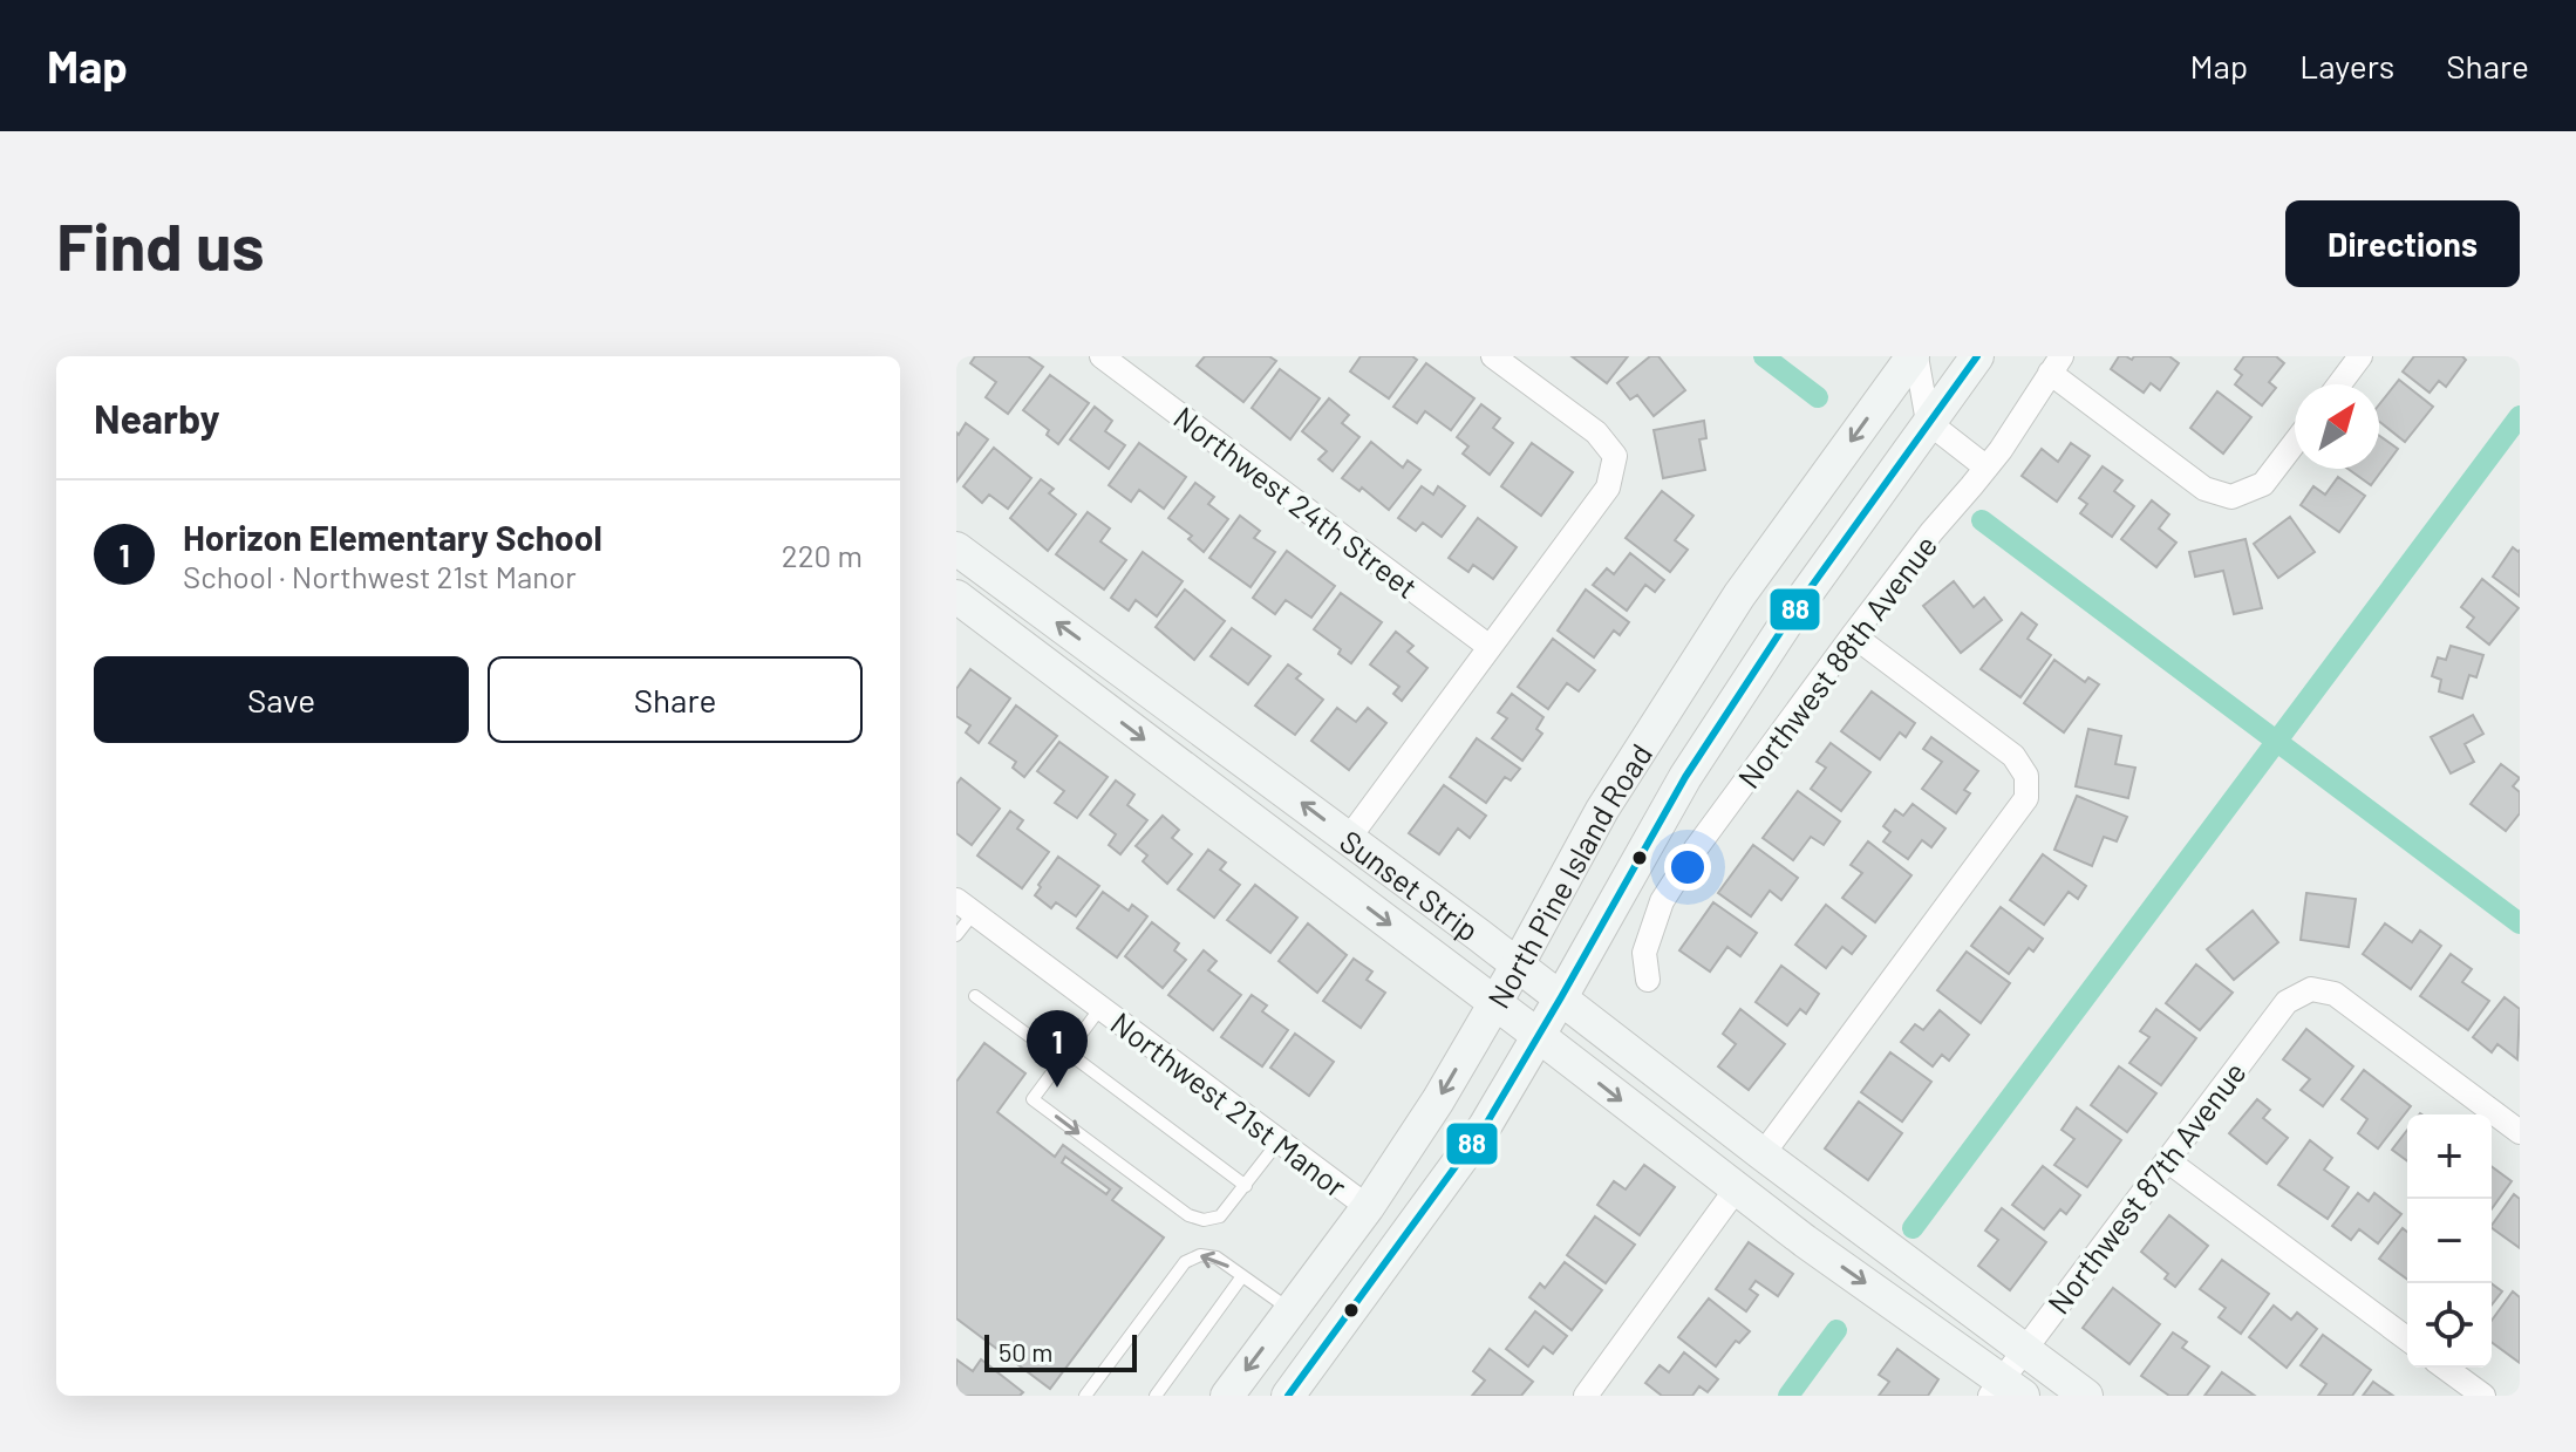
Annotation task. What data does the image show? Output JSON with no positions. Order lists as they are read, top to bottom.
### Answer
{
  "streets": {
    "street": [
      "Northwest 24th Street",
      "Northwest 88th Avenue",
      "North Pine Island Road",
      "Sunset Strip",
      "Northwest 21st Manor",
      "Northwest 87th Avenue"
    ]
  },
  "crossings": [
    ["North Pine Island Road", "Sunset Strip"],
    ["North Pine Island Road", "Northwest 21st Manor"],
    ["Sunset Strip", "Northwest 87th Avenue"]
  ],
  "lines": ["transit line 88"],
  "scale_bar": "50 m",
  "north": "top right",
  "page": {
    "header": "Map",
    "nav": ["Map", "Layers", "Share"],
    "buttons": [
      "Directions",
      ["Save", "Share"]
    ],
    "title": "Find us",
    "heading": "Nearby",
    "list": [
      {
        "mark": "1",
        "name": "Horizon Elementary School",
        "note": "School · Northwest 21st Manor",
        "value": "220 m"
      }
    ],
    "pins": "1",
    "map_buttons": ["+", "−"],
    "scale": "50 m"
  }
}
